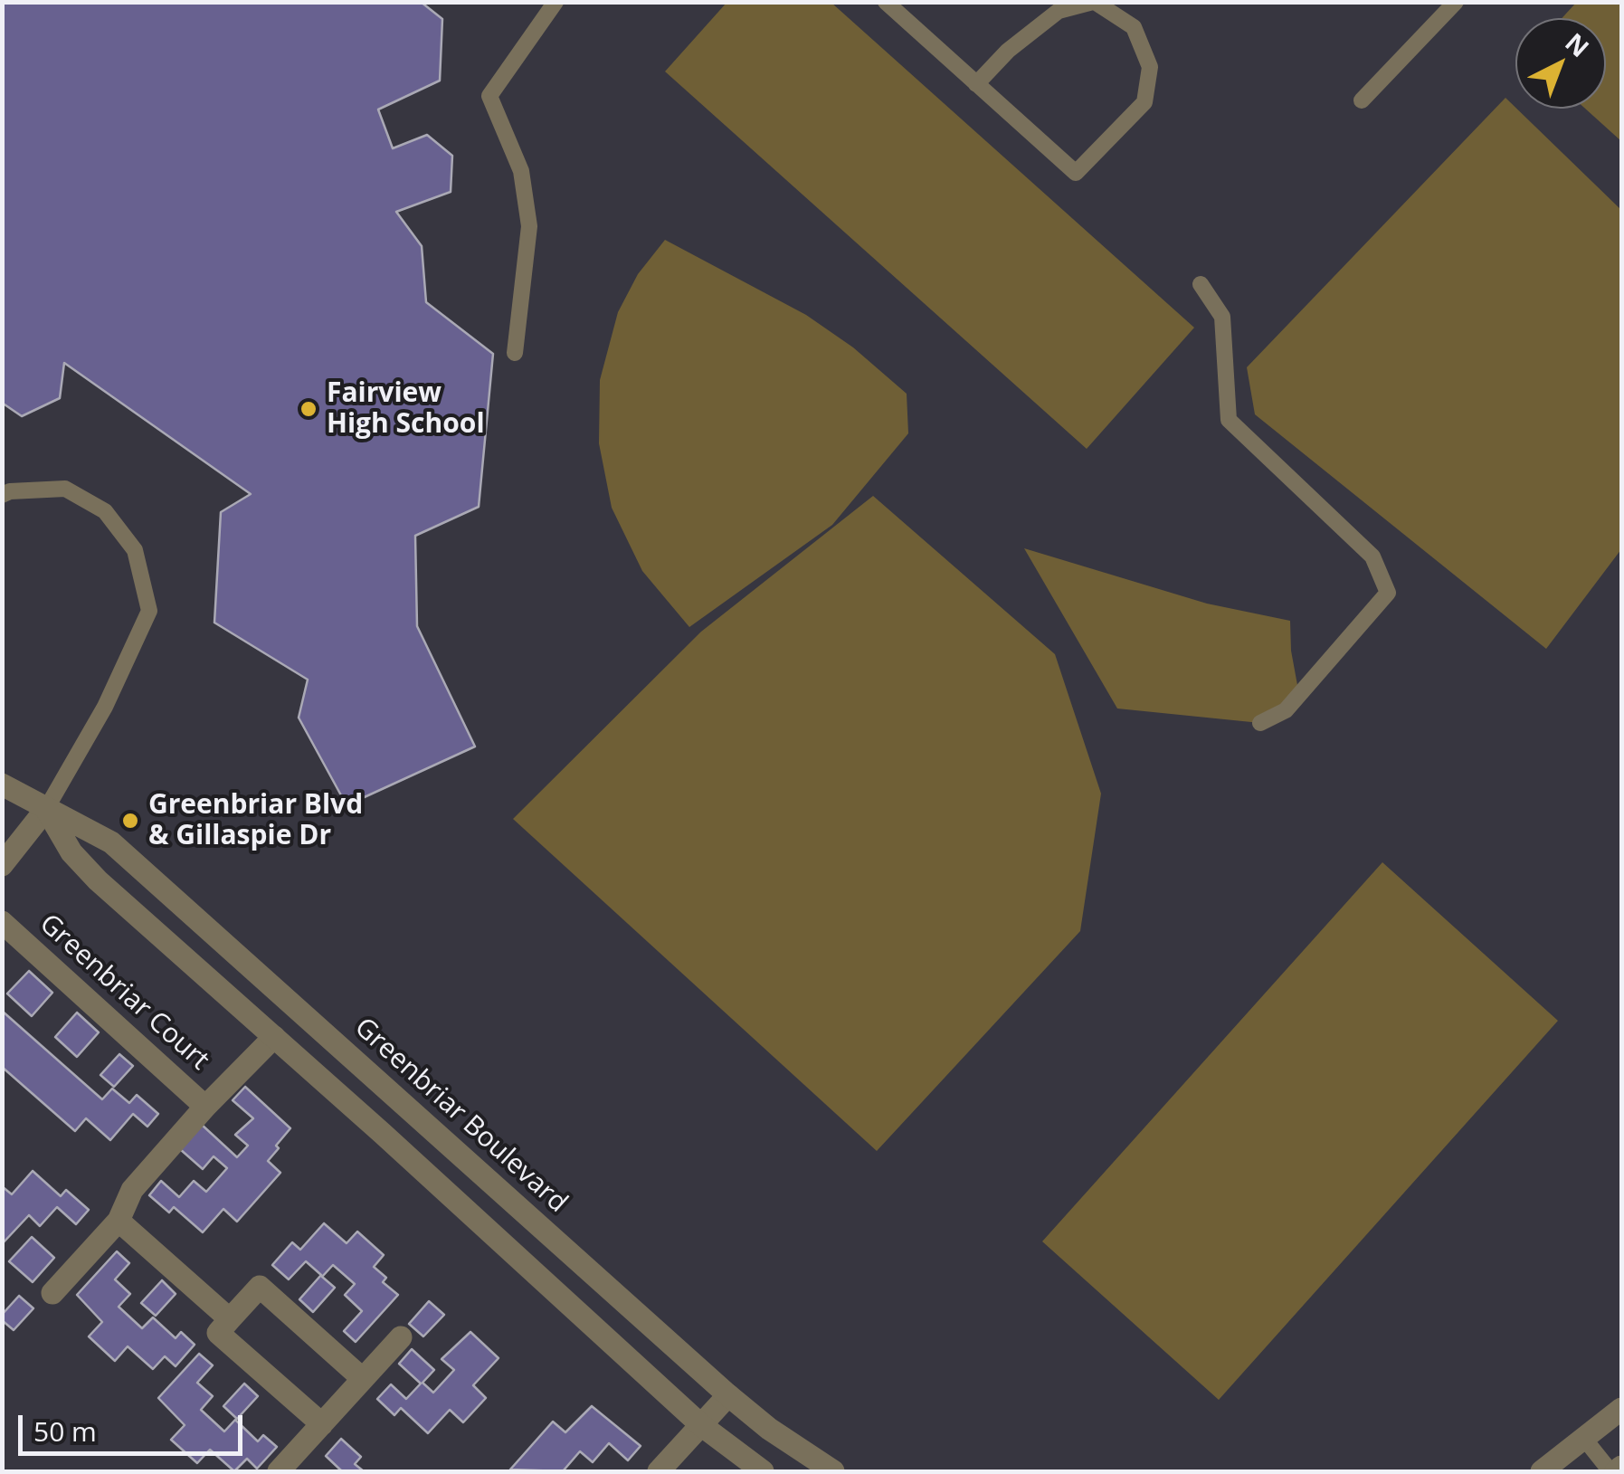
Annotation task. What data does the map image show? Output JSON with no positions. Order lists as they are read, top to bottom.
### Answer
{
  "streets": {
    "street": ["Greenbriar Court", "Greenbriar Boulevard"]
  },
  "crossings": [
    ["Greenbriar Court", "Greenbriar Boulevard"]
  ],
  "places": ["Fairview High School", "Greenbriar Blvd & Gillaspie Dr"],
  "scale_bar": "50 m",
  "north": "top right"
}
